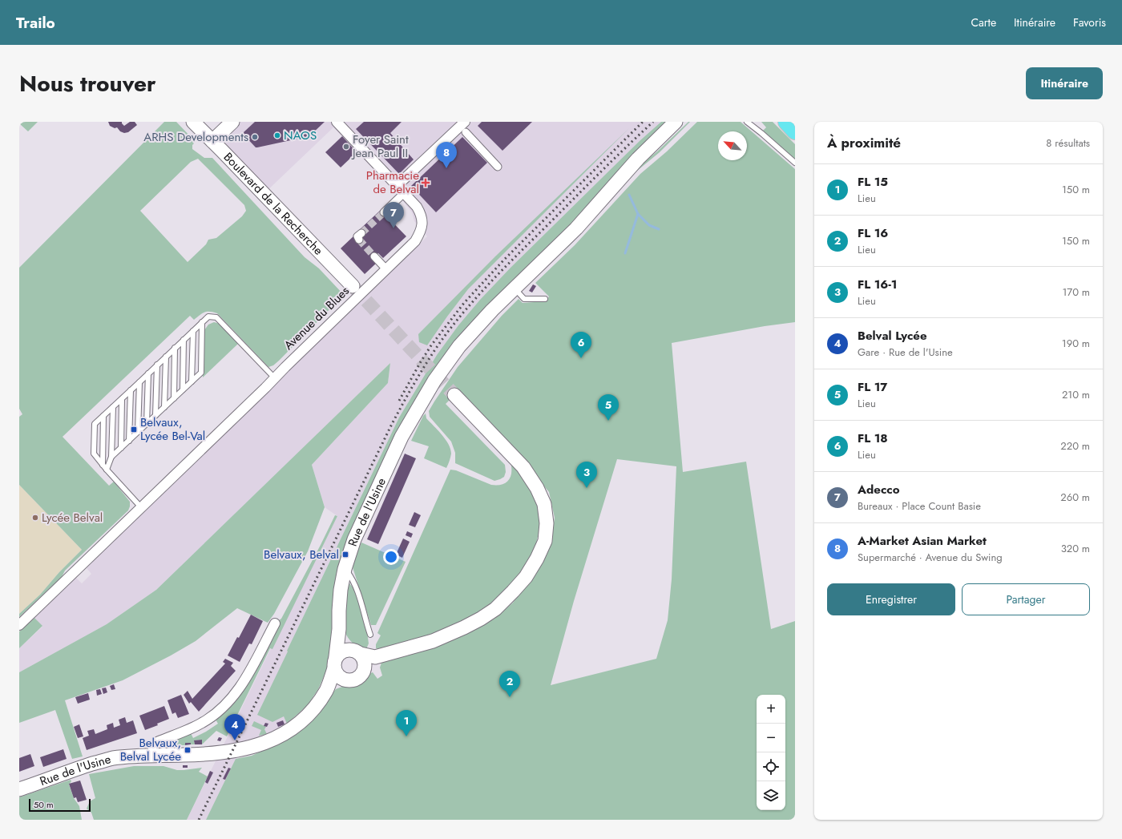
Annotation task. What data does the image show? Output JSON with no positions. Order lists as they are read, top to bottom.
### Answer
{
  "streets": {
    "main road": ["Boulevard de la Recherche", "Rue de l'Usine"],
    "street": ["Avenue du Blues"]
  },
  "places": {
    "other": [
      "NAOS",
      "ARHS Developments",
      "Foyer Saint Jean Paul II",
      "Lycée Belval"
    ],
    "health": ["Pharmacie de Belval"],
    "transit": ["Belvaux, Lycée Bel-Val", "Belvaux, Belval", "Belvaux, Belval Lycée"]
  },
  "scale_bar": "50 m",
  "north": "top left",
  "page": {
    "header": "Trailo",
    "nav": ["Carte", "Itinéraire", "Favoris"],
    "title": "Nous trouver",
    "buttons": [
      "Itinéraire",
      ["Enregistrer", "Partager"]
    ],
    "heading": ["À proximité", "8 résultats"],
    "pins": [
      "8",
      "7",
      "6",
      "5",
      "3",
      "2",
      "1",
      "4"
    ],
    "list": [
      {
        "mark": "1",
        "name": "FL 15",
        "note": "Lieu",
        "value": "150 m"
      },
      {
        "mark": "2",
        "name": "FL 16",
        "note": "Lieu",
        "value": "150 m"
      },
      {
        "mark": "3",
        "name": "FL 16-1",
        "note": "Lieu",
        "value": "170 m"
      },
      {
        "mark": "4",
        "name": "Belval Lycée",
        "note": "Gare · Rue de l'Usine",
        "value": "190 m"
      },
      {
        "mark": "5",
        "name": "FL 17",
        "note": "Lieu",
        "value": "210 m"
      },
      {
        "mark": "6",
        "name": "FL 18",
        "note": "Lieu",
        "value": "220 m"
      },
      {
        "mark": "7",
        "name": "Adecco",
        "note": "Bureaux · Place Count Basie",
        "value": "260 m"
      },
      {
        "mark": "8",
        "name": "A-Market Asian Market",
        "note": "Supermarché · Avenue du Swing",
        "value": "320 m"
      }
    ],
    "map_buttons": ["+", "−"],
    "scale": "50 m"
  }
}
